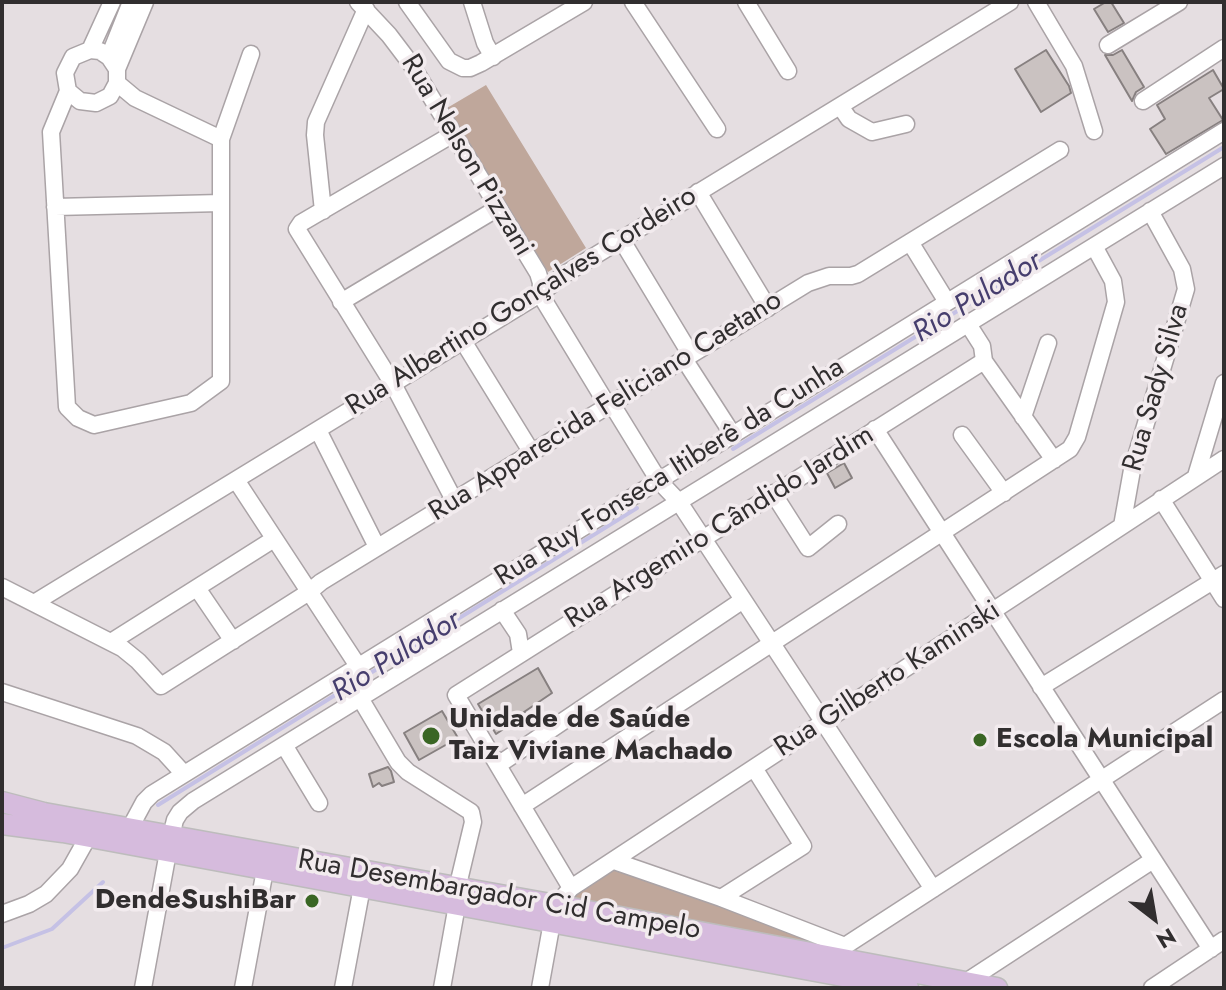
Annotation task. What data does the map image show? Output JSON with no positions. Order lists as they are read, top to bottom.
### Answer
{
  "streets": {
    "main road": ["Rua Desembargador Cid Campelo"],
    "street": [
      "Rua Nelson Pizzani",
      "Rua Albertino Gonçalves Cordeiro",
      "Rua Sady Silva",
      "Rua Apparecida Feliciano Caetano",
      "Rua Ruy Fonseca Itiberê da Cunha",
      "Rua Argemiro Cândido Jardim",
      "Rua Gilberto Kaminski"
    ]
  },
  "crossings": [
    ["Rua Nelson Pizzani", "Rua Albertino Gonçalves Cordeiro"],
    ["Rua Nelson Pizzani", "Rua Apparecida Feliciano Caetano"],
    ["Rua Nelson Pizzani", "Rua Ruy Fonseca Itiberê da Cunha"],
    ["Rua Nelson Pizzani", "Rua Argemiro Cândido Jardim"],
    ["Rua Nelson Pizzani", "Rua Gilberto Kaminski"],
    ["Rua Sady Silva", "Rua Ruy Fonseca Itiberê da Cunha"],
    ["Rua Sady Silva", "Rua Gilberto Kaminski"],
    ["Rua Ruy Fonseca Itiberê da Cunha", "Rua Desembargador Cid Campelo"],
    ["Rua Gilberto Kaminski", "Rua Desembargador Cid Campelo"]
  ],
  "water": ["Rio Pulador"],
  "places": ["Unidade de Saúde Taiz Viviane Machado", "Escola Municipal", "DendeSushiBar"],
  "north": "bottom right"
}
